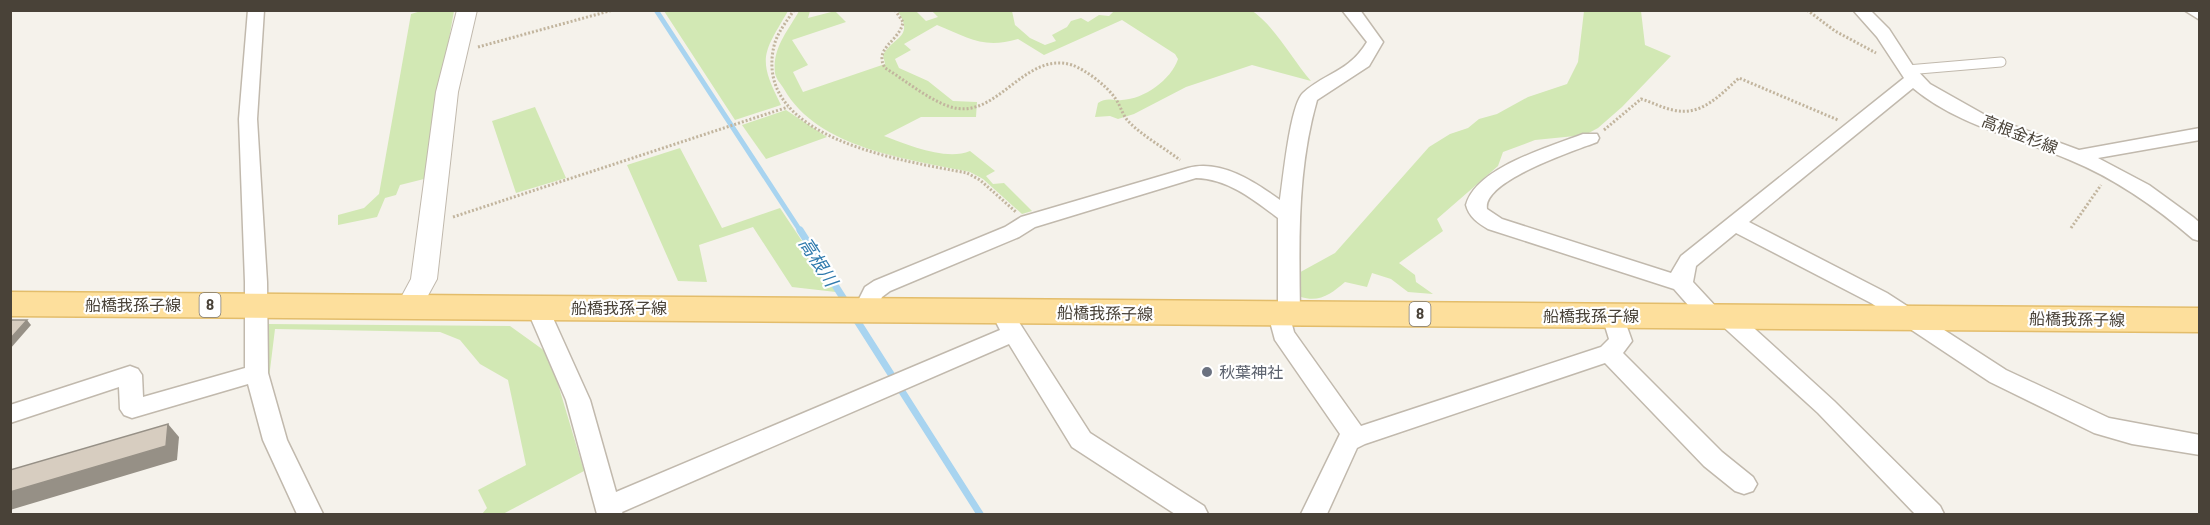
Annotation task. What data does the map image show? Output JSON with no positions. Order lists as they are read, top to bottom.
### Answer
{
  "streets": {
    "main road": ["船橋我孫子線", "8"],
    "street": ["高根金杉線"]
  },
  "water": ["高根川"],
  "places": ["秋葉神社"]
}
